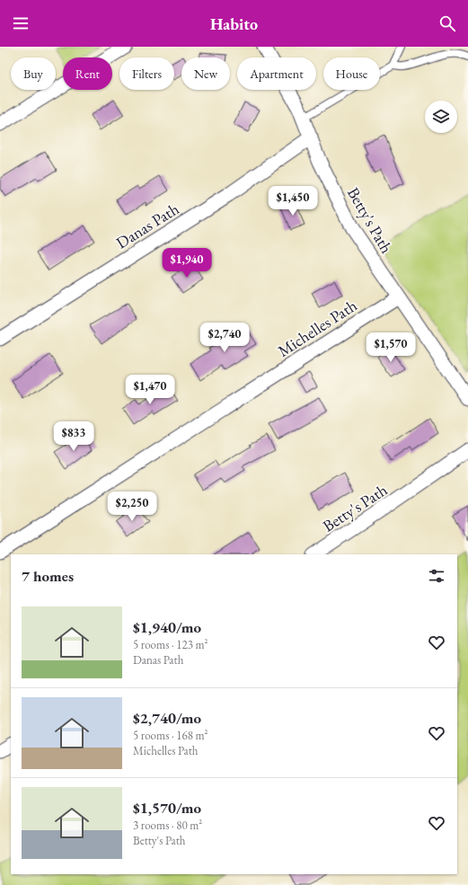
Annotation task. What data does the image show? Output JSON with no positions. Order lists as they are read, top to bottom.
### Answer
{
  "streets": {
    "street": ["Betty's Path", "Danas Path", "Michelles Path"]
  },
  "crossings": [
    ["Betty's Path", "Danas Path"],
    ["Betty's Path", "Michelles Path"]
  ],
  "page": {
    "header": "Habito",
    "chip": [
      "Buy",
      "Rent",
      "Filters",
      "New",
      "Apartment",
      "House"
    ],
    "price": [
      "$1,450",
      "$1,940",
      "$2,740",
      "$1,570",
      "$1,470",
      "$833",
      "$2,250"
    ],
    "heading": "7 homes",
    "list": [
      {
        "name": "$1,940/mo",
        "note": "5 rooms · 123 m² · Danas Path"
      },
      {
        "name": "$2,740/mo",
        "note": "5 rooms · 168 m² · Michelles Path"
      },
      {
        "name": "$1,570/mo",
        "note": "3 rooms · 80 m² · Betty's Path"
      }
    ]
  }
}
